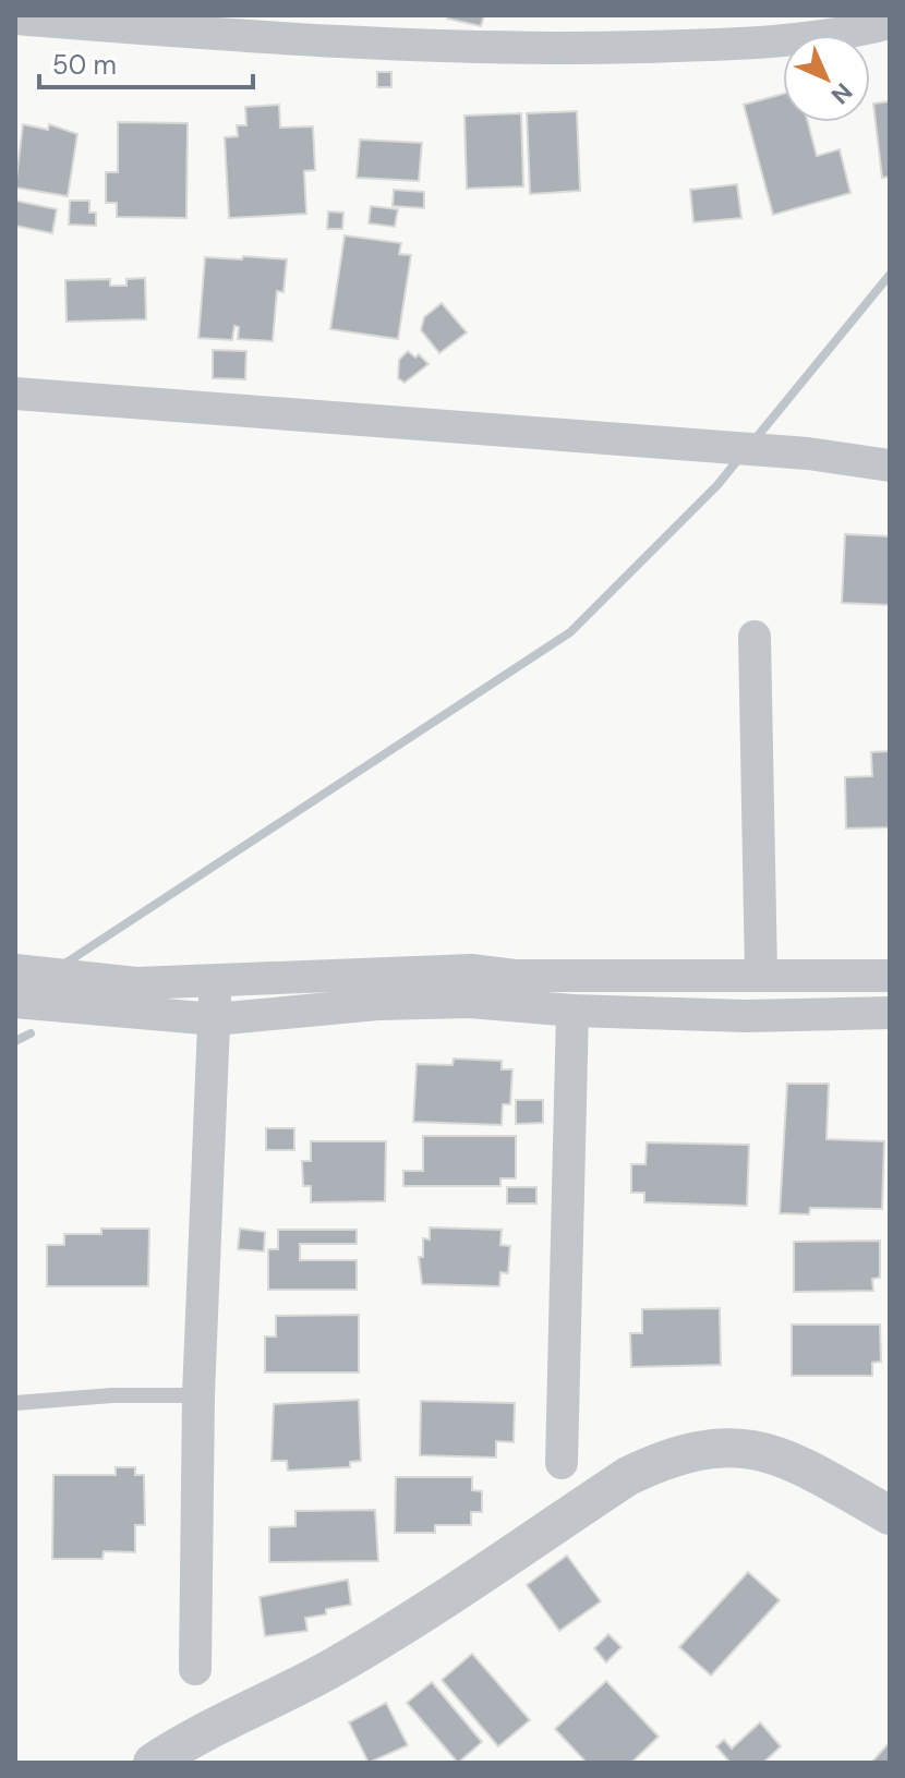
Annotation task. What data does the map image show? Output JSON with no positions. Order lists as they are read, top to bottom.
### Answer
{
  "scale_bar": "50 m",
  "north": "bottom right"
}
